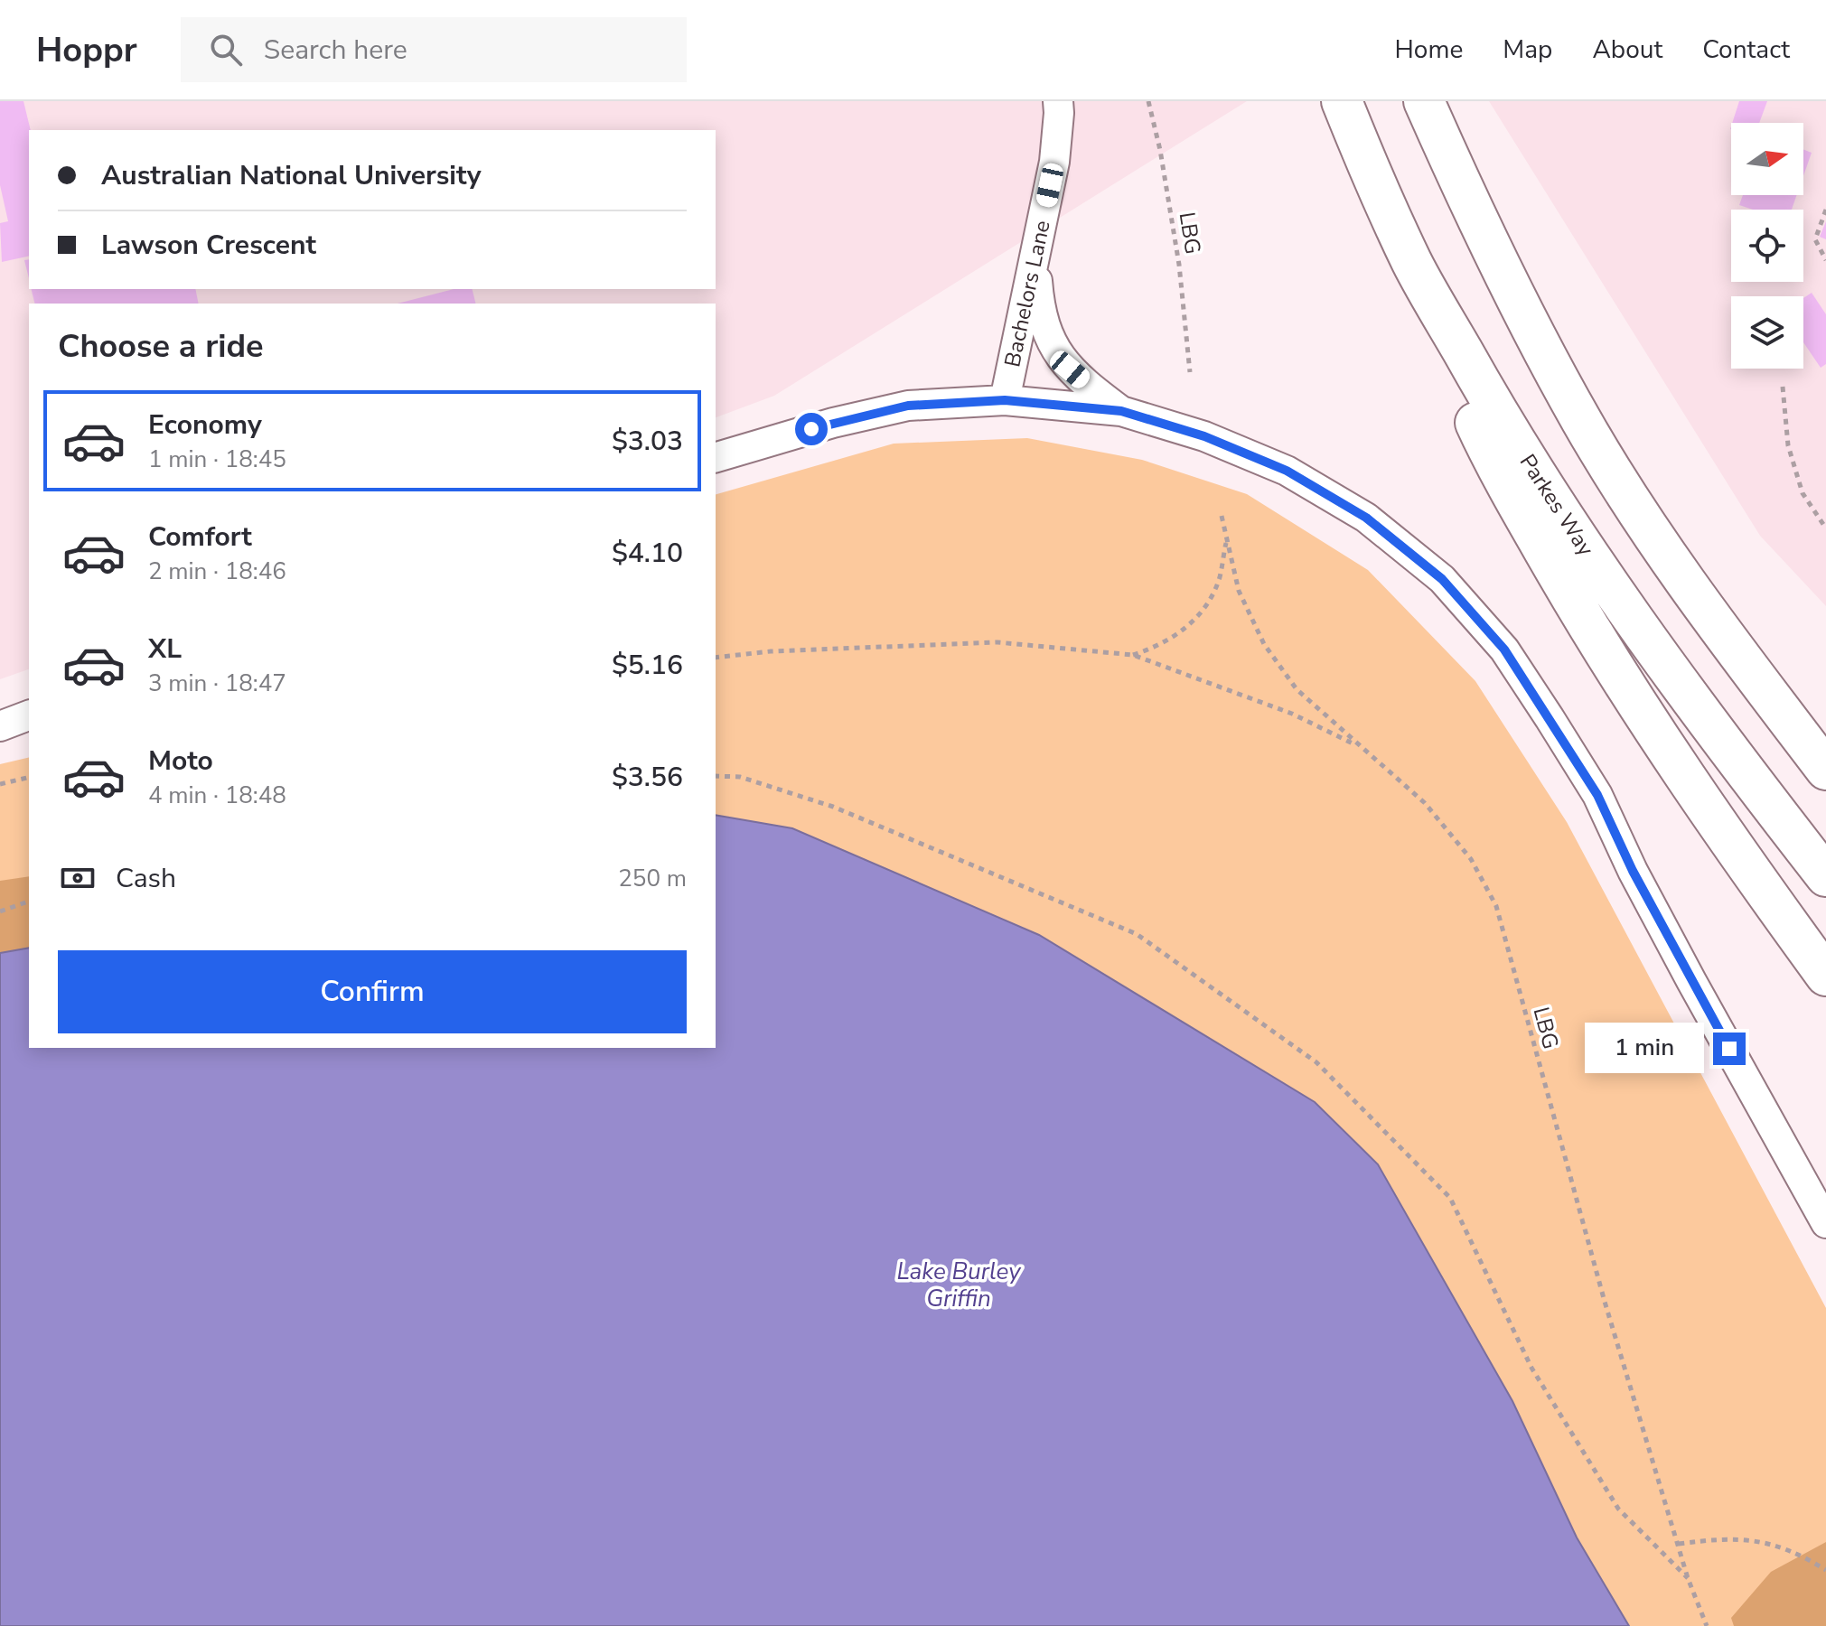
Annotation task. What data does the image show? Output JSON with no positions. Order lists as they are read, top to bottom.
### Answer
{
  "streets": {
    "highway": ["Parkes Way"],
    "street": ["Bachelors Lane"],
    "path": ["LBG"]
  },
  "water": ["Lake Burley Griffin"],
  "north": "right",
  "page": {
    "header": "Hoppr",
    "search": "Search here",
    "nav": [
      "Home",
      "Map",
      "About",
      "Contact"
    ],
    "banner": ["Australian National University", "Lawson Crescent"],
    "heading": "Choose a ride",
    "list": [
      {
        "name": "Economy",
        "note": "1 min · 18:45",
        "value": "$3.03"
      },
      {
        "name": "Comfort",
        "note": "2 min · 18:46",
        "value": "$4.10"
      },
      {
        "name": "XL",
        "note": "3 min · 18:47",
        "value": "$5.16"
      },
      {
        "name": "Moto",
        "note": "4 min · 18:48",
        "value": "$3.56"
      }
    ],
    "pay": ["Cash", "250 m"],
    "buttons": "Confirm",
    "bubble": "1 min"
  }
}
